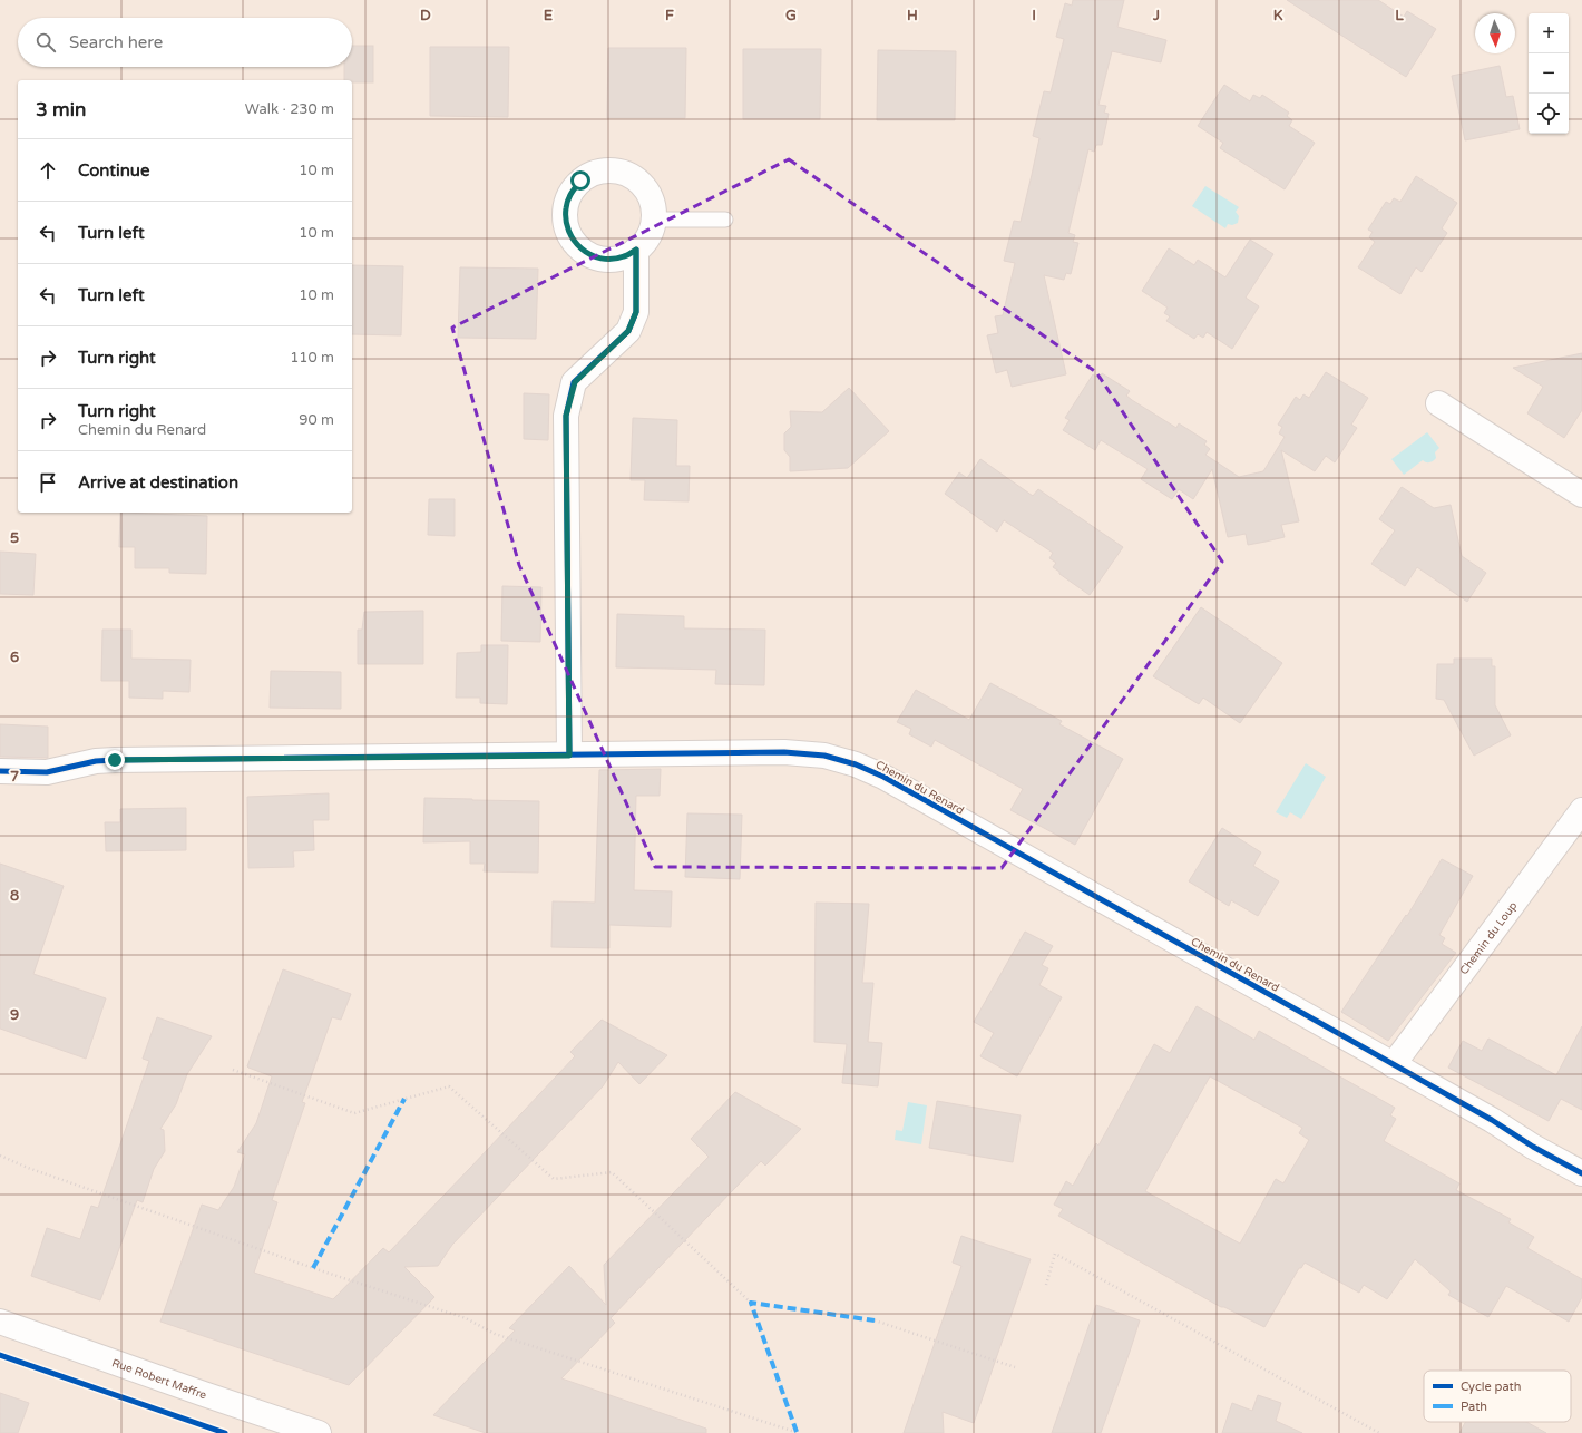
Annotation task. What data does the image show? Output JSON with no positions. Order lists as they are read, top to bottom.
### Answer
{
  "streets": {
    "street": ["Chemin du Renard", "Chemin du Loup", "Rue Robert Maffre"]
  },
  "crossings": [
    ["Chemin du Renard", "Chemin du Loup"]
  ],
  "legend": ["Cycle path", "Path"],
  "north": "bottom",
  "page": {
    "map_buttons": ["+", "−"],
    "search": "Search here",
    "heading": ["3 min", "Walk · 230 m"],
    "list": [
      ["Continue", "10 m"],
      ["Turn left", "10 m"],
      ["Turn left", "10 m"],
      ["Turn right", "110 m"],
      ["Turn right", "Chemin du Renard", "90 m"],
      "Arrive at destination"
    ]
  },
  "grid": {
    "columns": [
      "D",
      "E",
      "F",
      "G",
      "H",
      "I",
      "J",
      "K",
      "L"
    ],
    "rows": [
      "5",
      "6",
      "7",
      "8",
      "9"
    ]
  }
}
